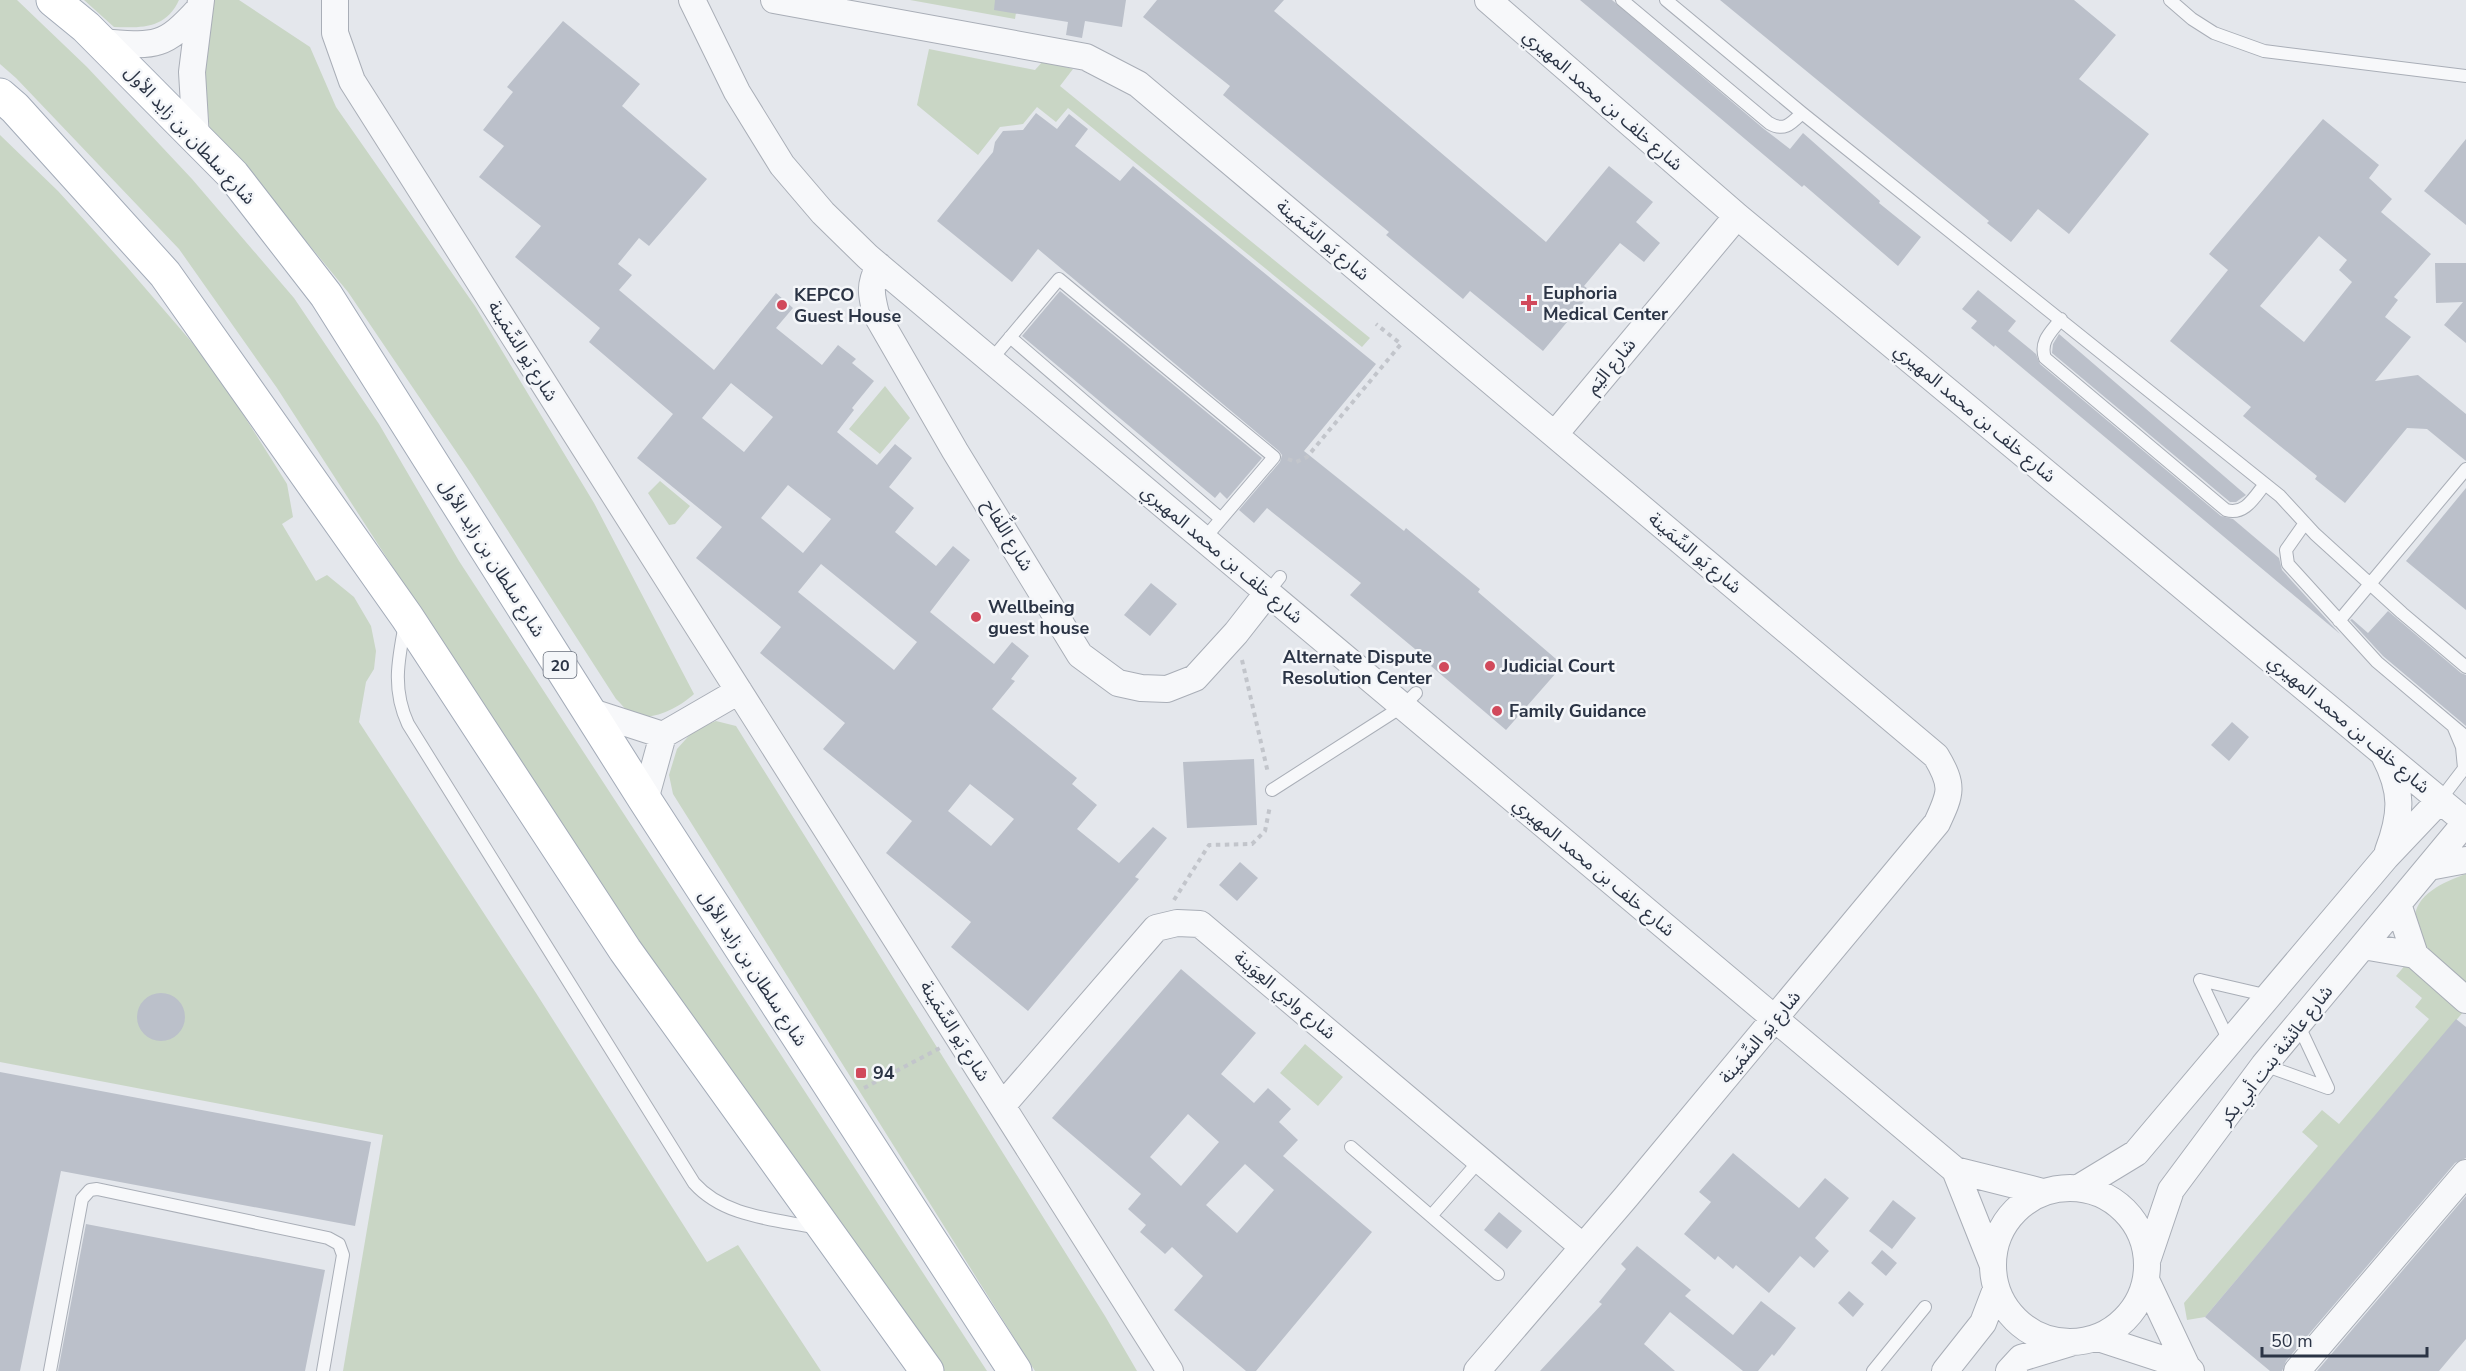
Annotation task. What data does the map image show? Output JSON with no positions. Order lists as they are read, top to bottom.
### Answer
{
  "streets": {
    "main road": ["شارع سلطان بن زايد الأول", "20"],
    "street": [
      "شارع خلف بن محمد المهيري",
      "شارع يَو السِّمَينة",
      "شارع اليَم",
      "شارع اللِّفاح",
      "شارع وادِي العِوَينة",
      "شارع عائشة بنت أبي بكر"
    ]
  },
  "crossings": [
    ["شارع خلف بن محمد المهيري", "شارع يَو السِّمَينة"],
    ["شارع خلف بن محمد المهيري", "شارع اليَم"],
    ["شارع خلف بن محمد المهيري", "شارع اللِّفاح"],
    ["شارع خلف بن محمد المهيري", "شارع عائشة بنت أبي بكر"],
    ["شارع يَو السِّمَينة", "شارع اليَم"],
    ["شارع يَو السِّمَينة", "شارع وادِي العِوَينة"]
  ],
  "places": {
    "health": ["Euphoria Medical Center"],
    "other": [
      "KEPCO Guest House",
      "Wellbeing guest house",
      "Judicial Court",
      "Alternate Dispute Resolution Center",
      "Family Guidance"
    ],
    "transit": ["94"]
  },
  "scale_bar": "50 m"
}
